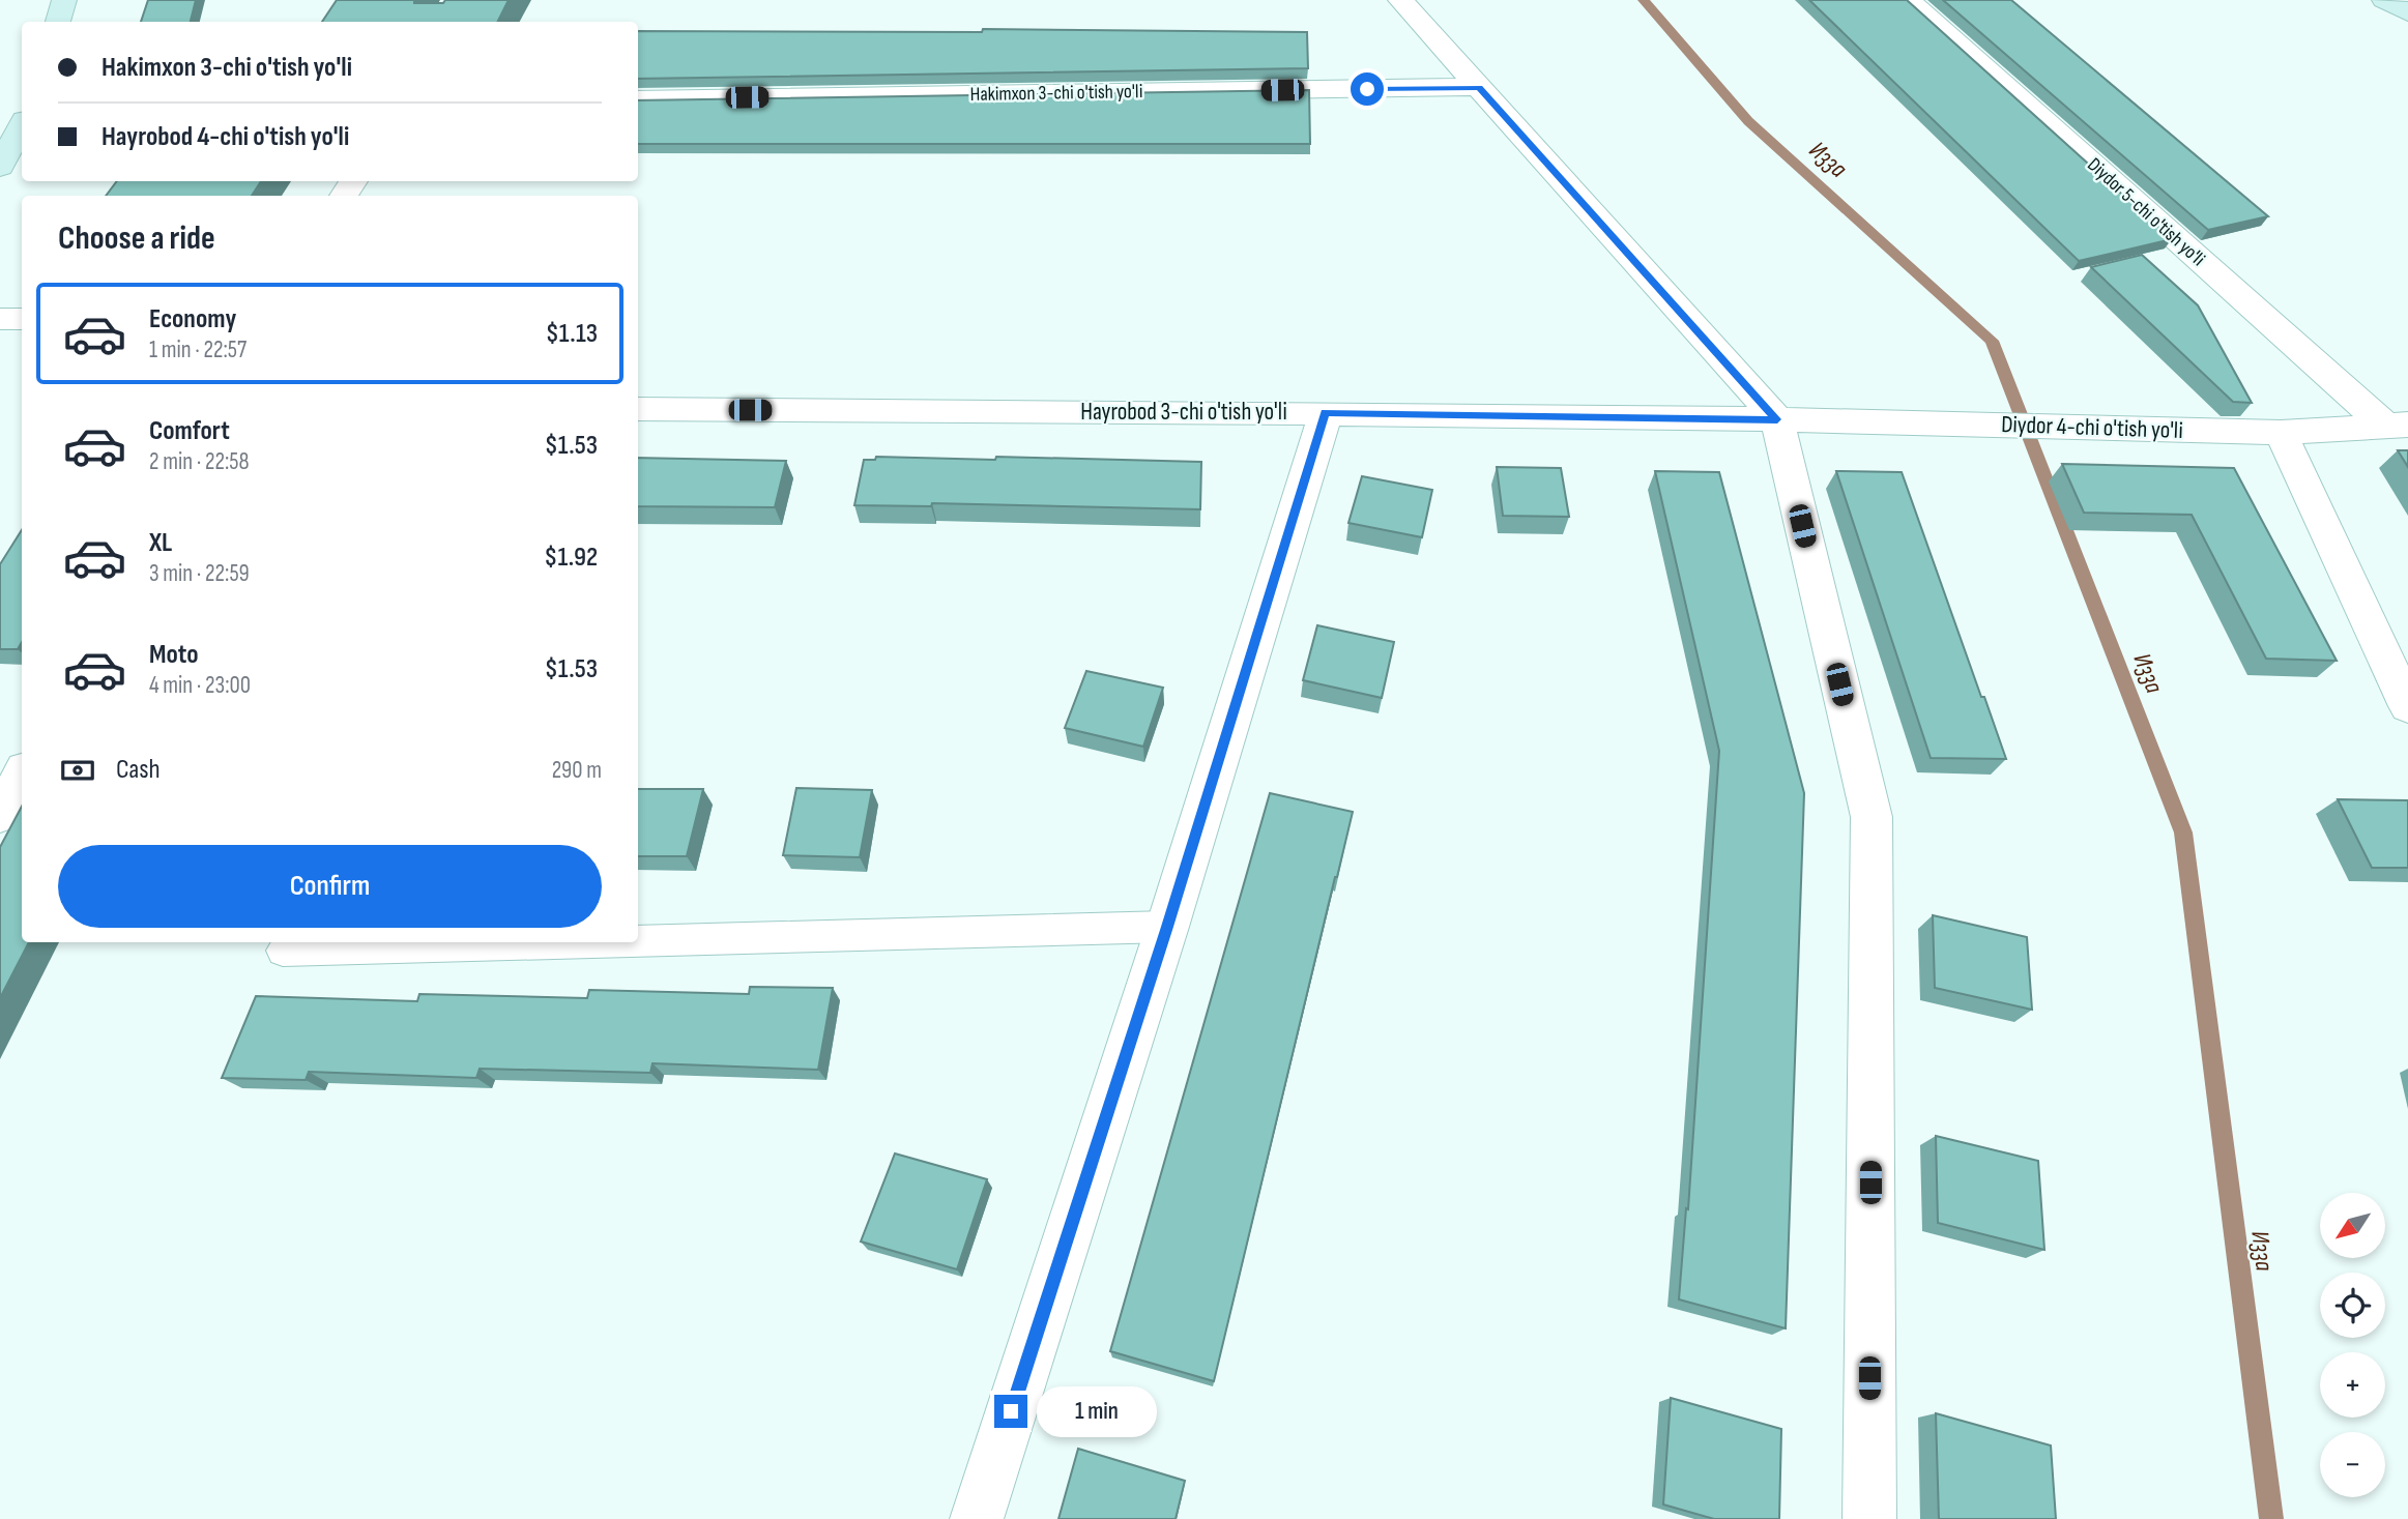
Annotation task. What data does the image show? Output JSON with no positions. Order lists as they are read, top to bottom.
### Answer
{
  "streets": {
    "street": [
      "Hakimxon 3-chi o'tish yo'li",
      "Diydor 5-chi o'tish yo'li",
      "Hayrobod 3-chi o'tish yo'li",
      "Diydor 4-chi o'tish yo'li"
    ]
  },
  "crossings": [
    ["Diydor 5-chi o'tish yo'li", "Diydor 4-chi o'tish yo'li"],
    ["Hayrobod 3-chi o'tish yo'li", "Diydor 4-chi o'tish yo'li"]
  ],
  "water": ["Изза"],
  "north": "bottom left",
  "page": {
    "banner": ["Hakimxon 3-chi o'tish yo'li", "Hayrobod 4-chi o'tish yo'li"],
    "heading": "Choose a ride",
    "list": [
      {
        "name": "Economy",
        "note": "1 min · 22:57",
        "value": "$1.13"
      },
      {
        "name": "Comfort",
        "note": "2 min · 22:58",
        "value": "$1.53"
      },
      {
        "name": "XL",
        "note": "3 min · 22:59",
        "value": "$1.92"
      },
      {
        "name": "Moto",
        "note": "4 min · 23:00",
        "value": "$1.53"
      }
    ],
    "pay": ["Cash", "290 m"],
    "buttons": "Confirm",
    "map_buttons": ["+", "−"],
    "bubble": "1 min"
  }
}
